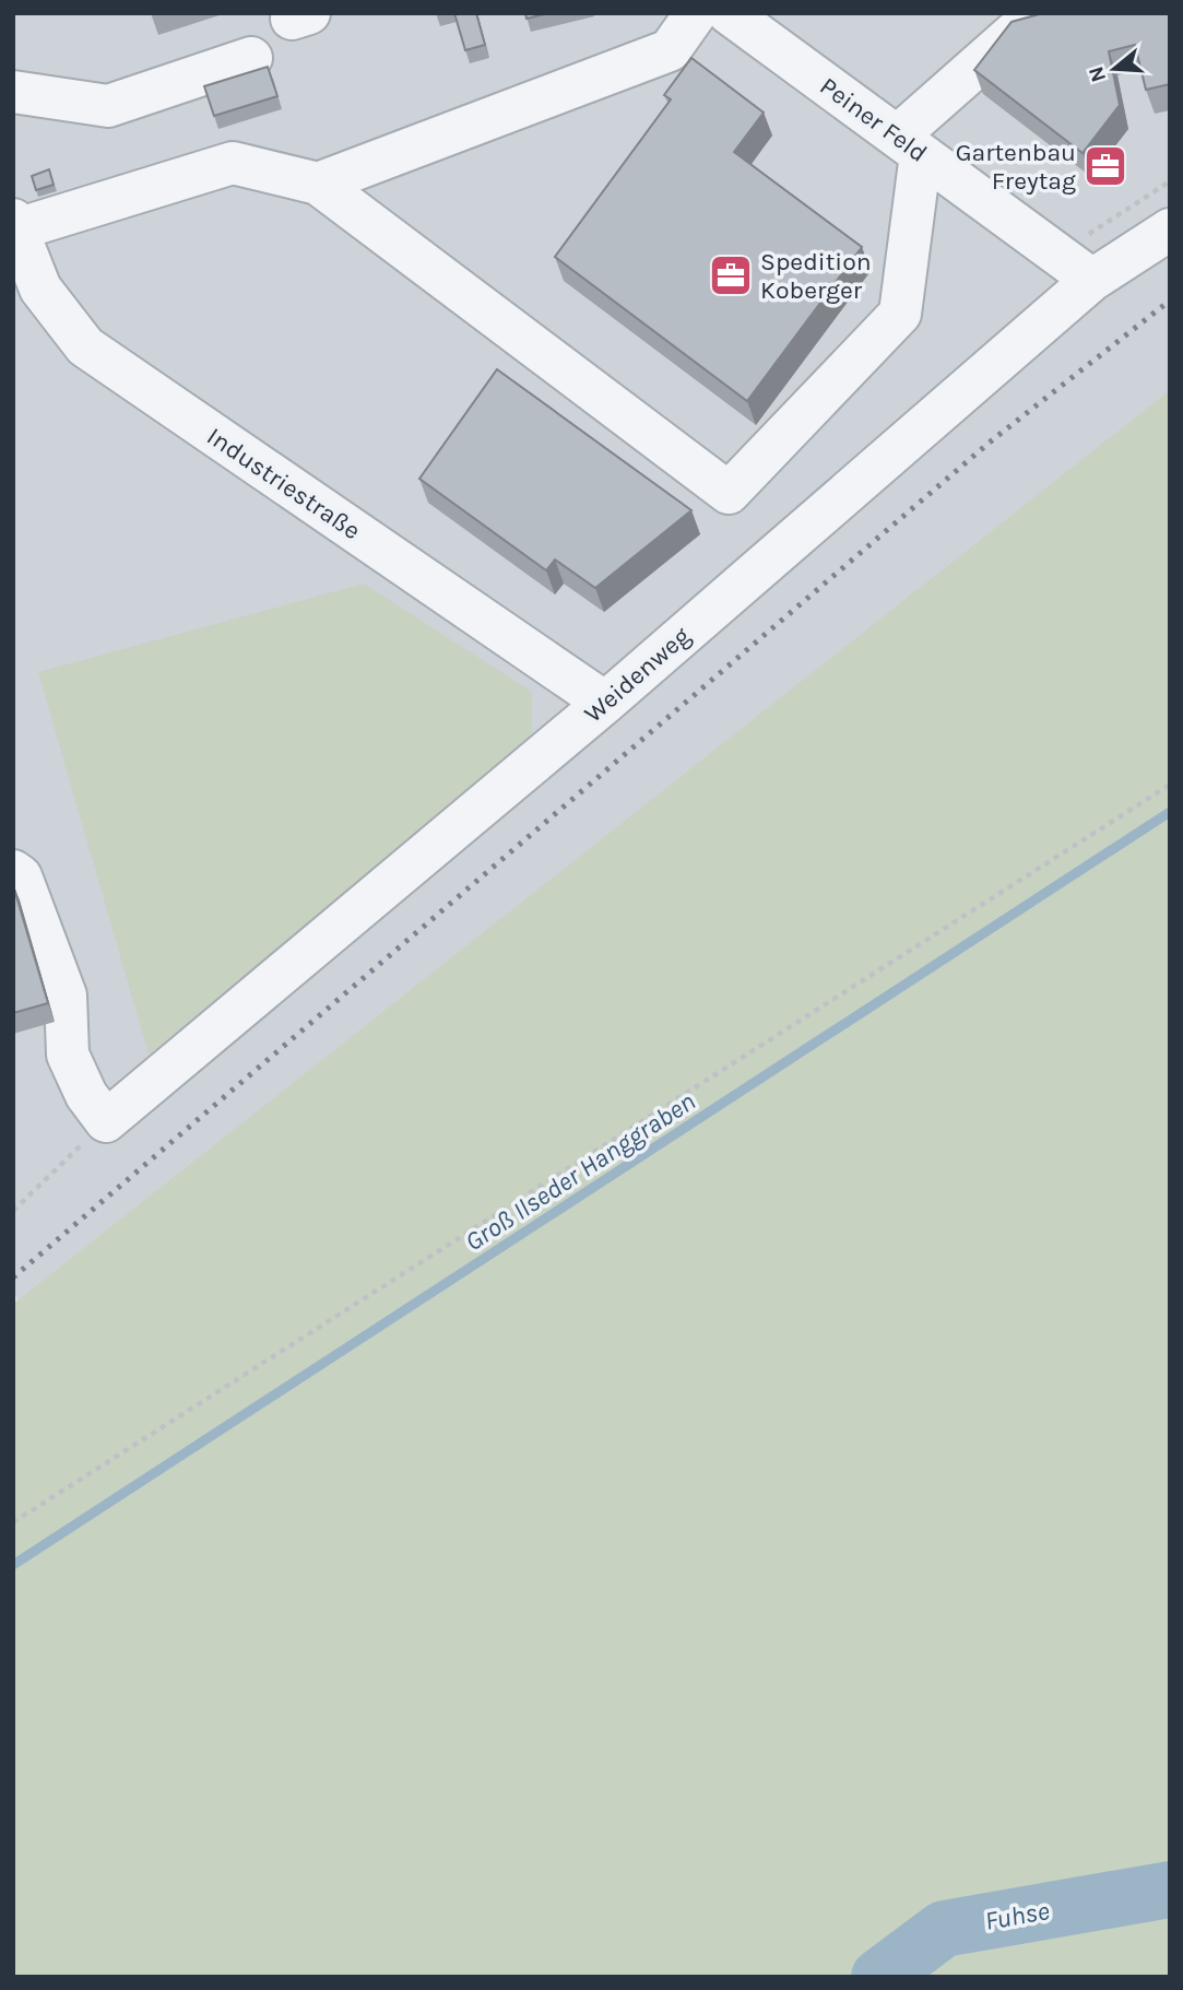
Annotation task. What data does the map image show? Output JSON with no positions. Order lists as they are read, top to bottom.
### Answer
{
  "streets": {
    "street": ["Peiner Feld", "Industriestraße", "Weidenweg"]
  },
  "crossings": [
    ["Peiner Feld", "Weidenweg"],
    ["Industriestraße", "Weidenweg"]
  ],
  "water": ["Groß Ilseder Hanggraben", "Fuhse"],
  "places": {
    "office": ["Gartenbau Freytag", "Spedition Koberger"]
  },
  "north": "left"
}
